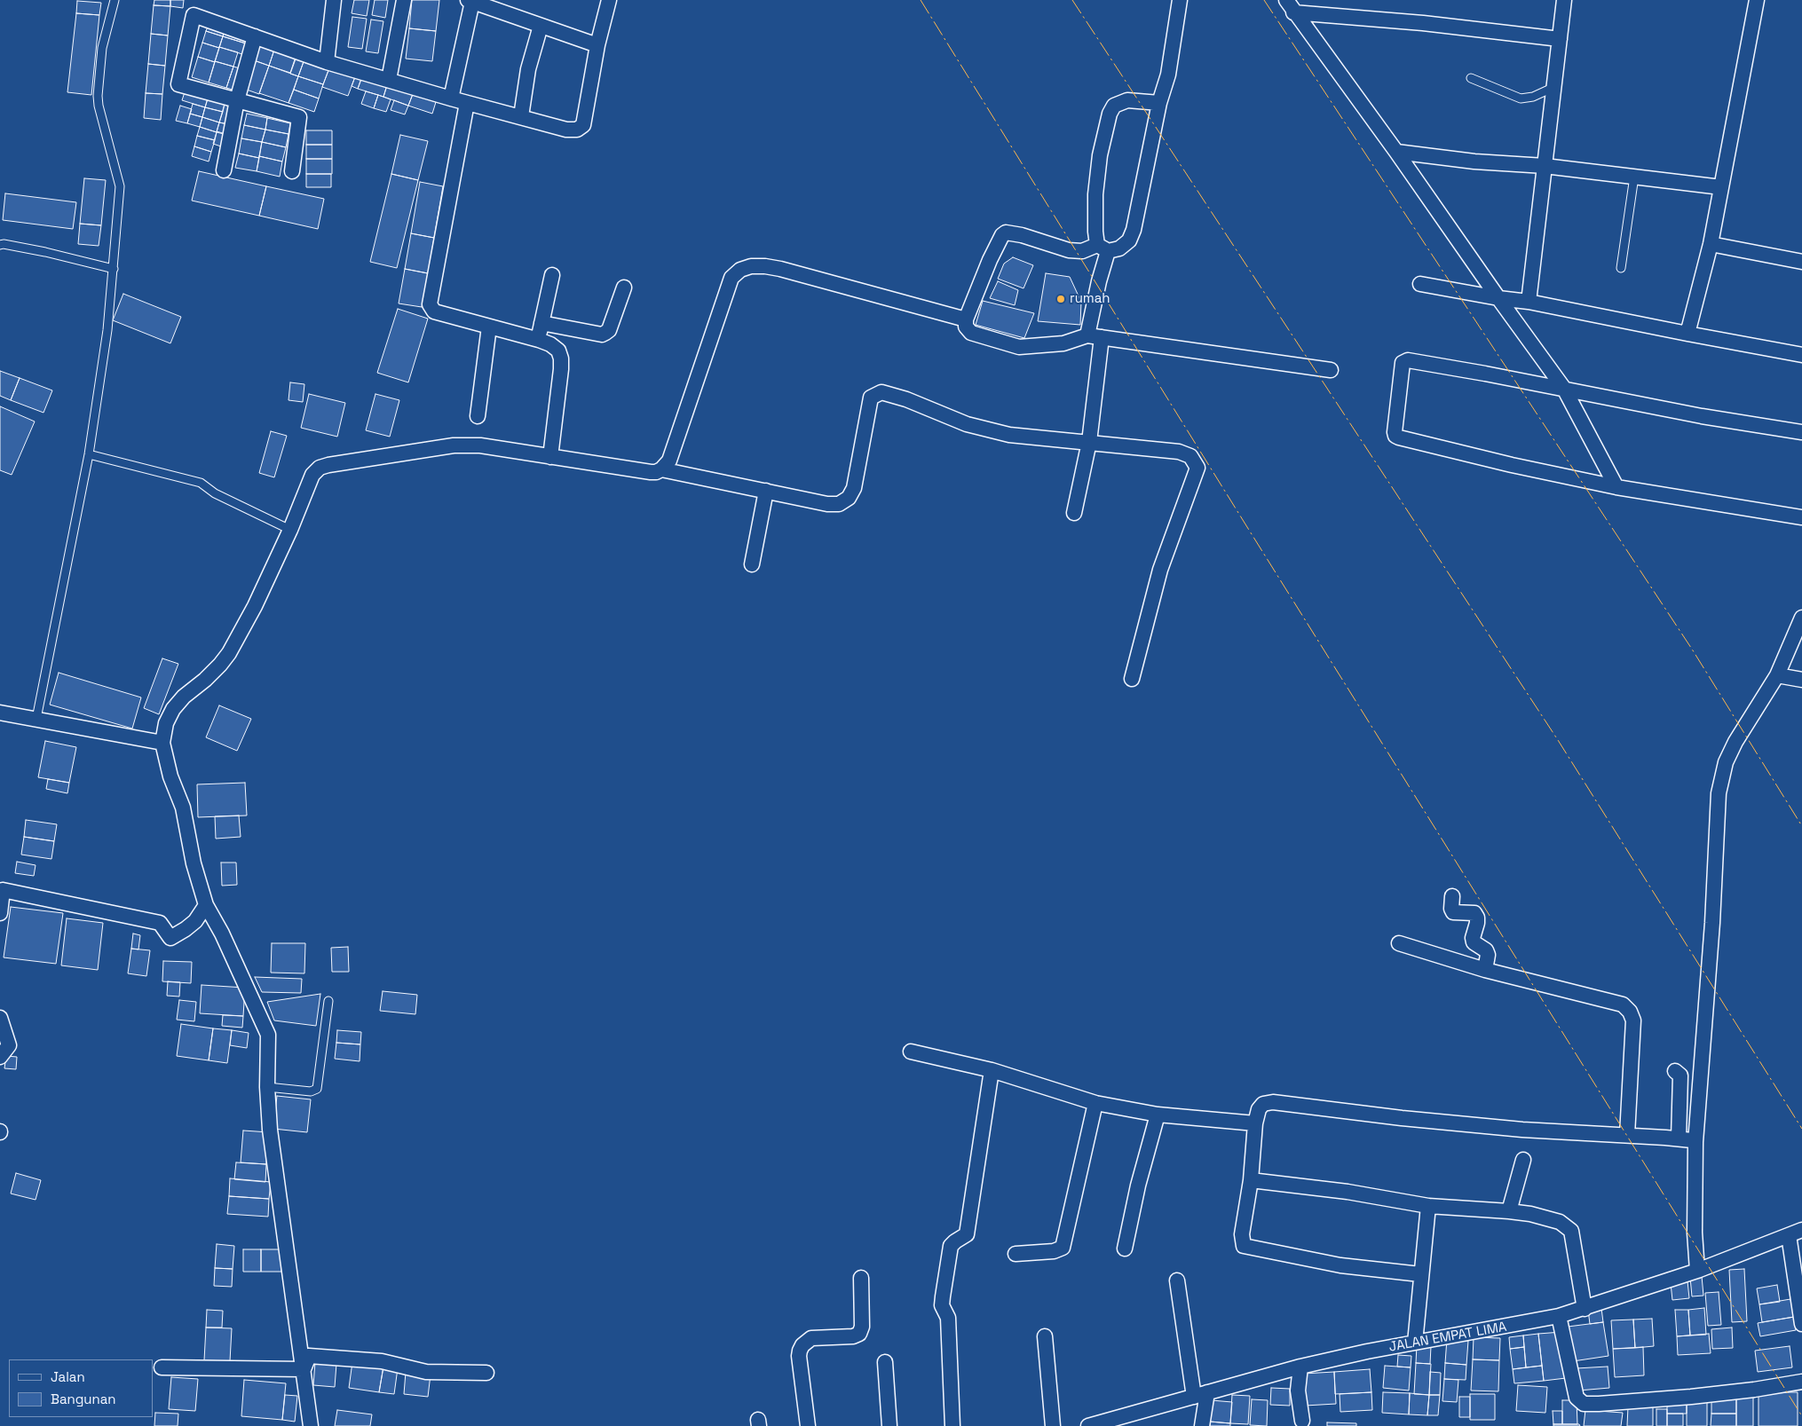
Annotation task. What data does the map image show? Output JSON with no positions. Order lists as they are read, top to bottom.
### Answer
{
  "streets": {
    "street": ["JALAN EMPAT LIMA"]
  },
  "places": ["rumah"],
  "legend": ["Jalan", "Bangunan"]
}
